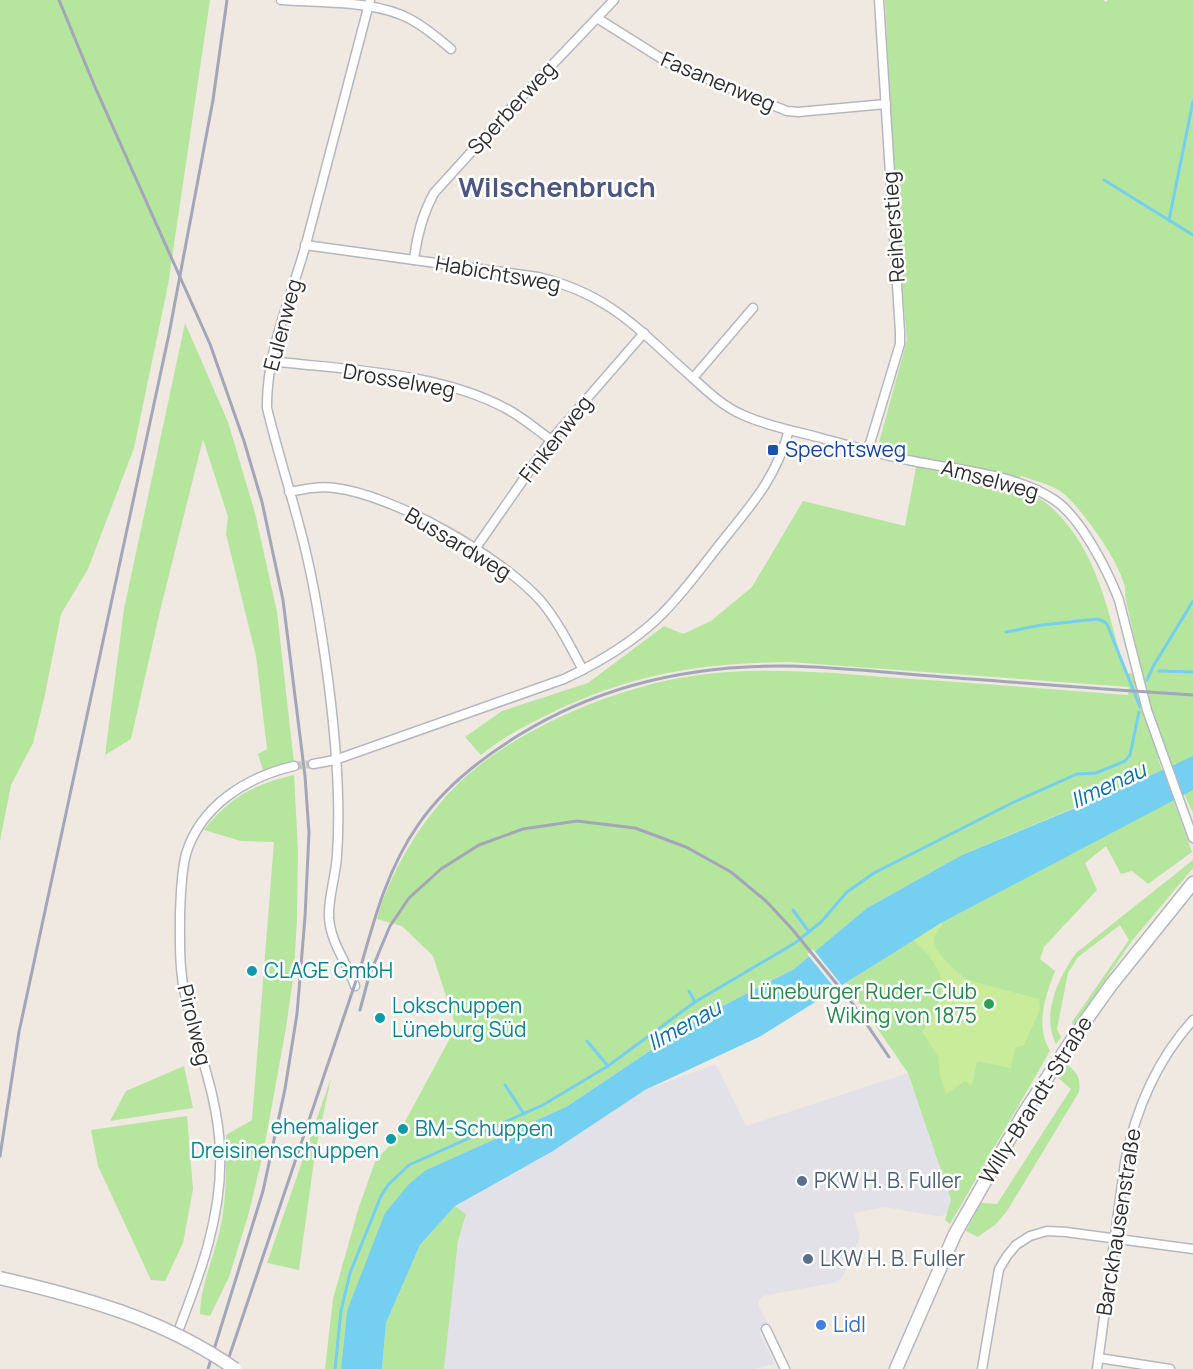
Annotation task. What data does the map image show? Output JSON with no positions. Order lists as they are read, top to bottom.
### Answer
{
  "streets": {
    "main road": ["Willy-Brandt-Straße"],
    "street": [
      "Fasanenweg",
      "Sperberweg",
      "Reiherstieg",
      "Habichtsweg",
      "Eulenweg",
      "Drosselweg",
      "Finkenweg",
      "Amselweg",
      "Bussardweg",
      "Pirolweg",
      "Barckhausenstraße"
    ]
  },
  "crossings": [
    ["Fasanenweg", "Sperberweg"],
    ["Fasanenweg", "Reiherstieg"],
    ["Sperberweg", "Habichtsweg"],
    ["Reiherstieg", "Amselweg"],
    ["Habichtsweg", "Eulenweg"],
    ["Habichtsweg", "Finkenweg"],
    ["Habichtsweg", "Amselweg"],
    ["Eulenweg", "Drosselweg"],
    ["Eulenweg", "Bussardweg"],
    ["Drosselweg", "Finkenweg"],
    ["Finkenweg", "Bussardweg"]
  ],
  "districts": ["Wilschenbruch"],
  "water": ["Ilmenau"],
  "places": {
    "transit": ["Spechtsweg"],
    "other": [
      "CLAGE GmbH",
      "Lüneburger Ruder-Club Wiking von 1875",
      "Lokschuppen Lüneburg Süd",
      "BM-Schuppen",
      "ehemaliger Dreisinenschuppen",
      "PKW H. B. Fuller",
      "LKW H. B. Fuller",
      "Lidl"
    ]
  }
}
